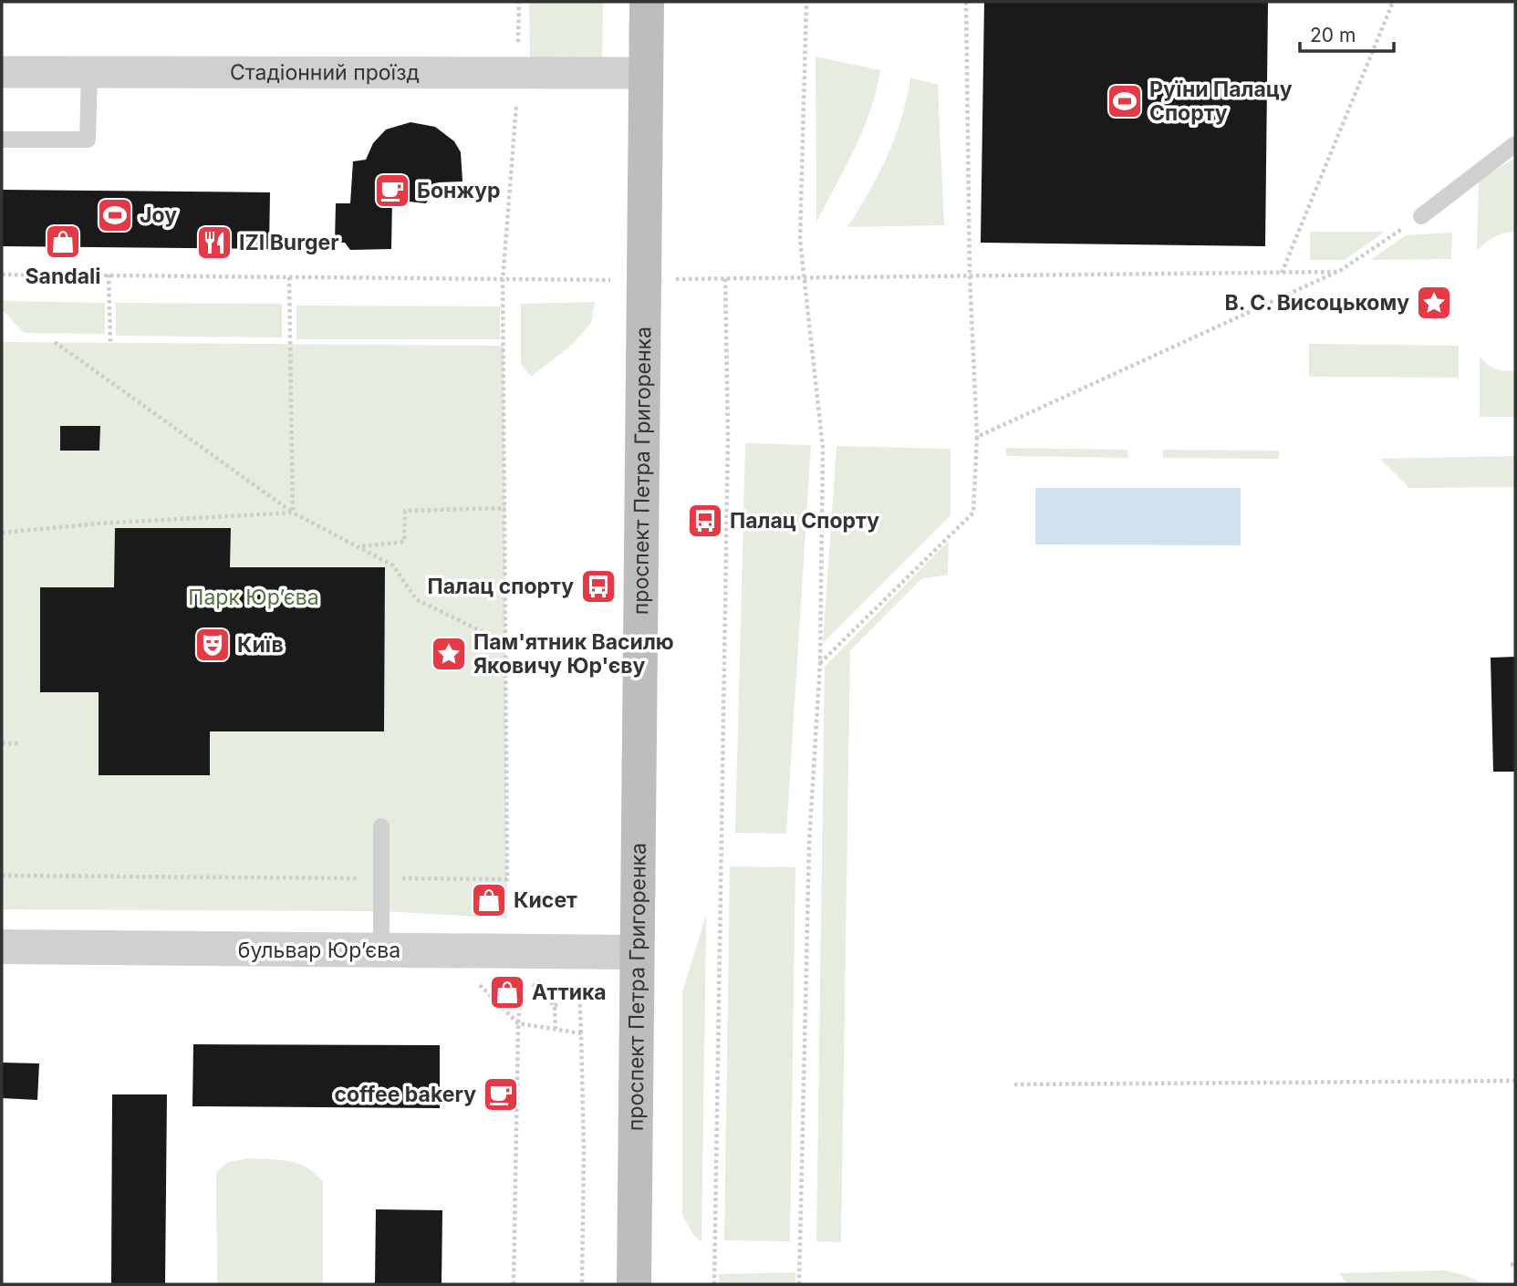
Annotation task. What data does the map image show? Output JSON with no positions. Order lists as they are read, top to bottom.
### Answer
{
  "streets": {
    "main road": ["проспект Петра Григоренка"],
    "street": ["Стадіонний проїзд", "бульвар Юрʼєва"]
  },
  "crossings": [
    ["Стадіонний проїзд", "проспект Петра Григоренка"],
    ["проспект Петра Григоренка", "бульвар Юрʼєва"]
  ],
  "parks": ["Парк Юр’єва"],
  "places": {
    "sports": ["Руїни Палацу Спорту", "Joy"],
    "cafe": ["Бонжур", "coffee bakery"],
    "shop": ["Sandali", "Кисет", "Аттика"],
    "restaurant": ["IZI Burger"],
    "place": ["В. С. Висоцькому", "Пам'ятник Василю Яковичу Юр'єву"],
    "bus stop": ["Палац Спорту", "Палац спорту"],
    "theatre": ["Київ"]
  },
  "scale_bar": "20 m"
}
